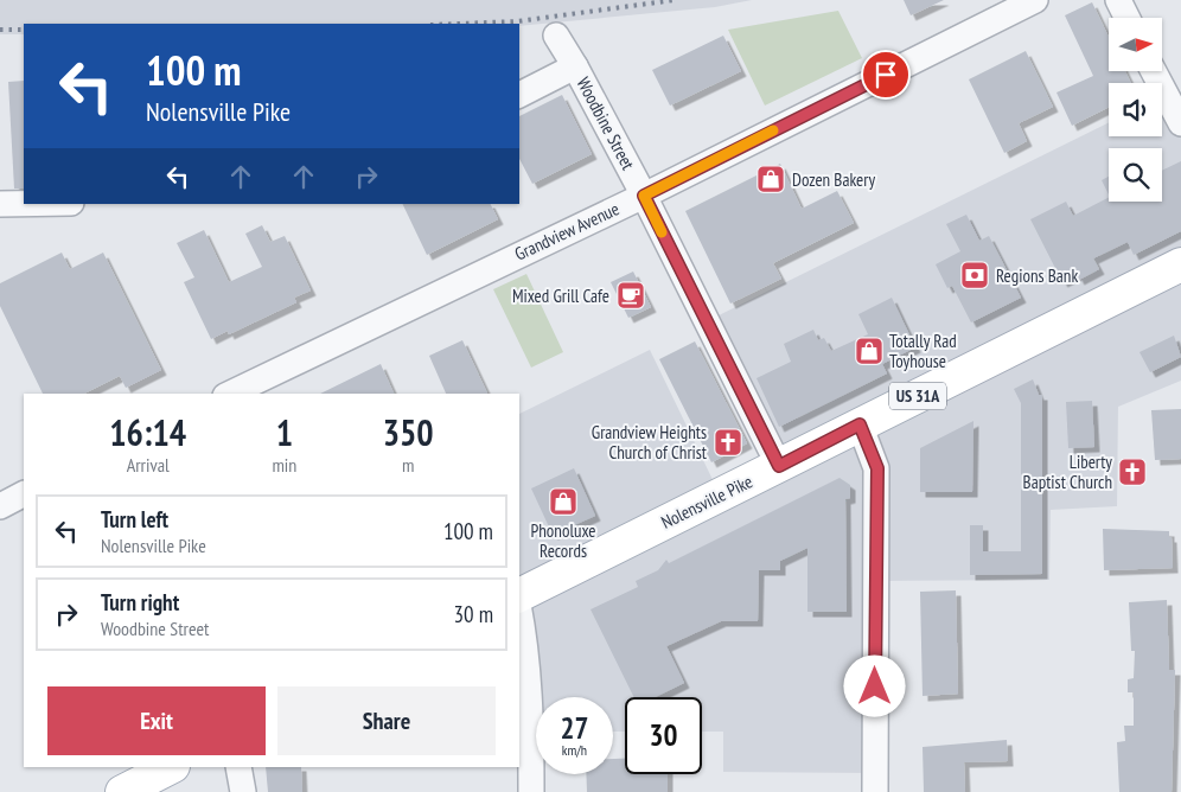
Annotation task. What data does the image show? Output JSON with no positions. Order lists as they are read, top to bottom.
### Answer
{
  "streets": {
    "main road": ["US 31A", "Nolensville Pike"],
    "street": ["Woodbine Street", "Grandview Avenue"]
  },
  "crossings": [
    ["Woodbine Street", "Grandview Avenue"],
    ["Woodbine Street", "Nolensville Pike"]
  ],
  "places": {
    "shop": ["Dozen Bakery", "Totally Rad Toyhouse", "Phonoluxe Records"],
    "bank": ["Regions Bank"],
    "cafe": ["Mixed Grill Cafe"],
    "church": ["Grandview Heights Church of Christ", "Liberty Baptist Church"]
  },
  "north": "right",
  "page": {
    "turn": ["100 m", "Nolensville Pike"],
    "eta": [
      "16:14",
      "Arrival",
      "1",
      "min",
      "350",
      "m"
    ],
    "list": [
      {
        "name": "Turn left",
        "note": "Nolensville Pike",
        "value": "100 m"
      },
      {
        "name": "Turn right",
        "note": "Woodbine Street",
        "value": "30 m"
      }
    ],
    "buttons": ["Exit", "Share"],
    "speed": "27 km/h",
    "limit": "30"
  }
}
